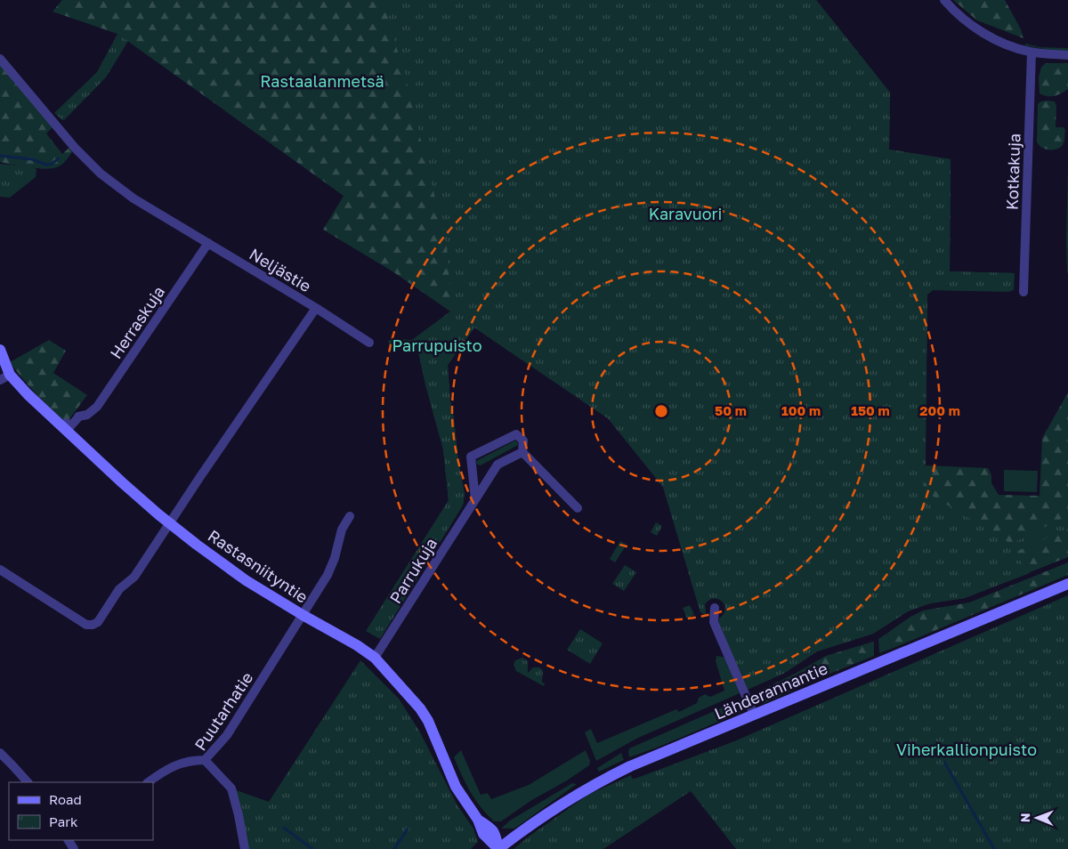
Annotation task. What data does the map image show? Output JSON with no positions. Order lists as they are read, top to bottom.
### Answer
{
  "streets": {
    "street": [
      "Kotkakuja",
      "Neljästie",
      "Herraskuja",
      "Rastasniityntie",
      "Parrukuja",
      "Lähderannantie",
      "Puutarhatie"
    ]
  },
  "crossings": [
    ["Neljästie", "Herraskuja"],
    ["Neljästie", "Rastasniityntie"],
    ["Rastasniityntie", "Parrukuja"],
    ["Rastasniityntie", "Lähderannantie"],
    ["Rastasniityntie", "Puutarhatie"]
  ],
  "parks": [
    "Rastaalanmetsä",
    "Karavuori",
    "Parrupuisto",
    "Viherkallionpuisto"
  ],
  "legend": ["Road", "Park"],
  "north": "left",
  "rings": [
    "50 m",
    "100 m",
    "150 m",
    "200 m"
  ]
}
